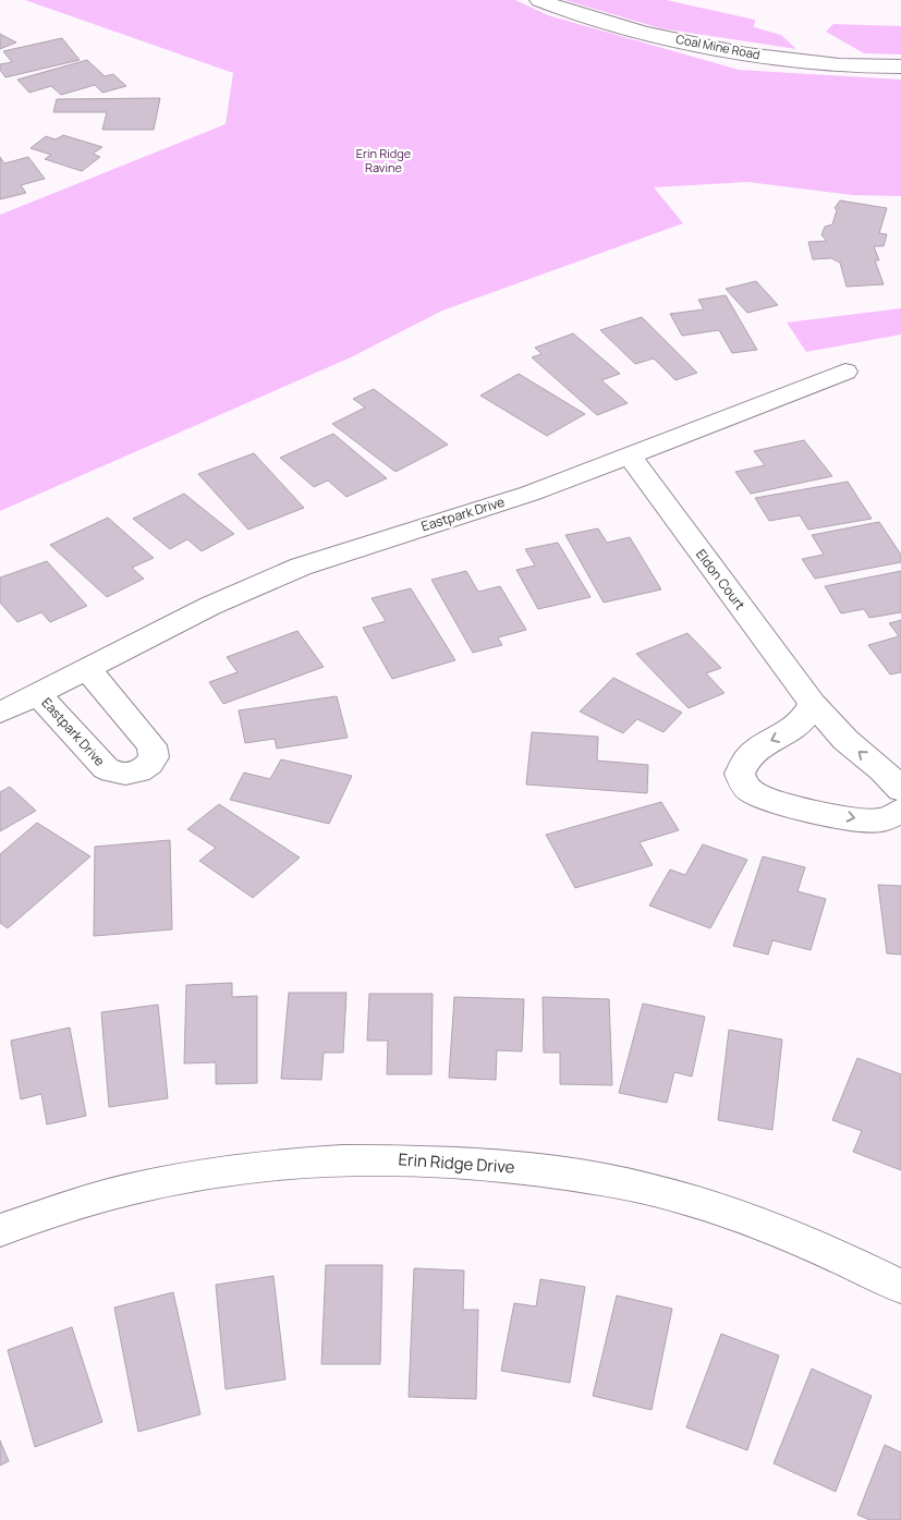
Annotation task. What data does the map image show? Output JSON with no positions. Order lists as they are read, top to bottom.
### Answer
{
  "streets": {
    "street": [
      "Coal Mine Road",
      "Eastpark Drive",
      "Eldon Court",
      "Erin Ridge Drive"
    ]
  },
  "crossings": [
    ["Eastpark Drive", "Eldon Court"]
  ],
  "parks": ["Erin Ridge Ravine"]
}
